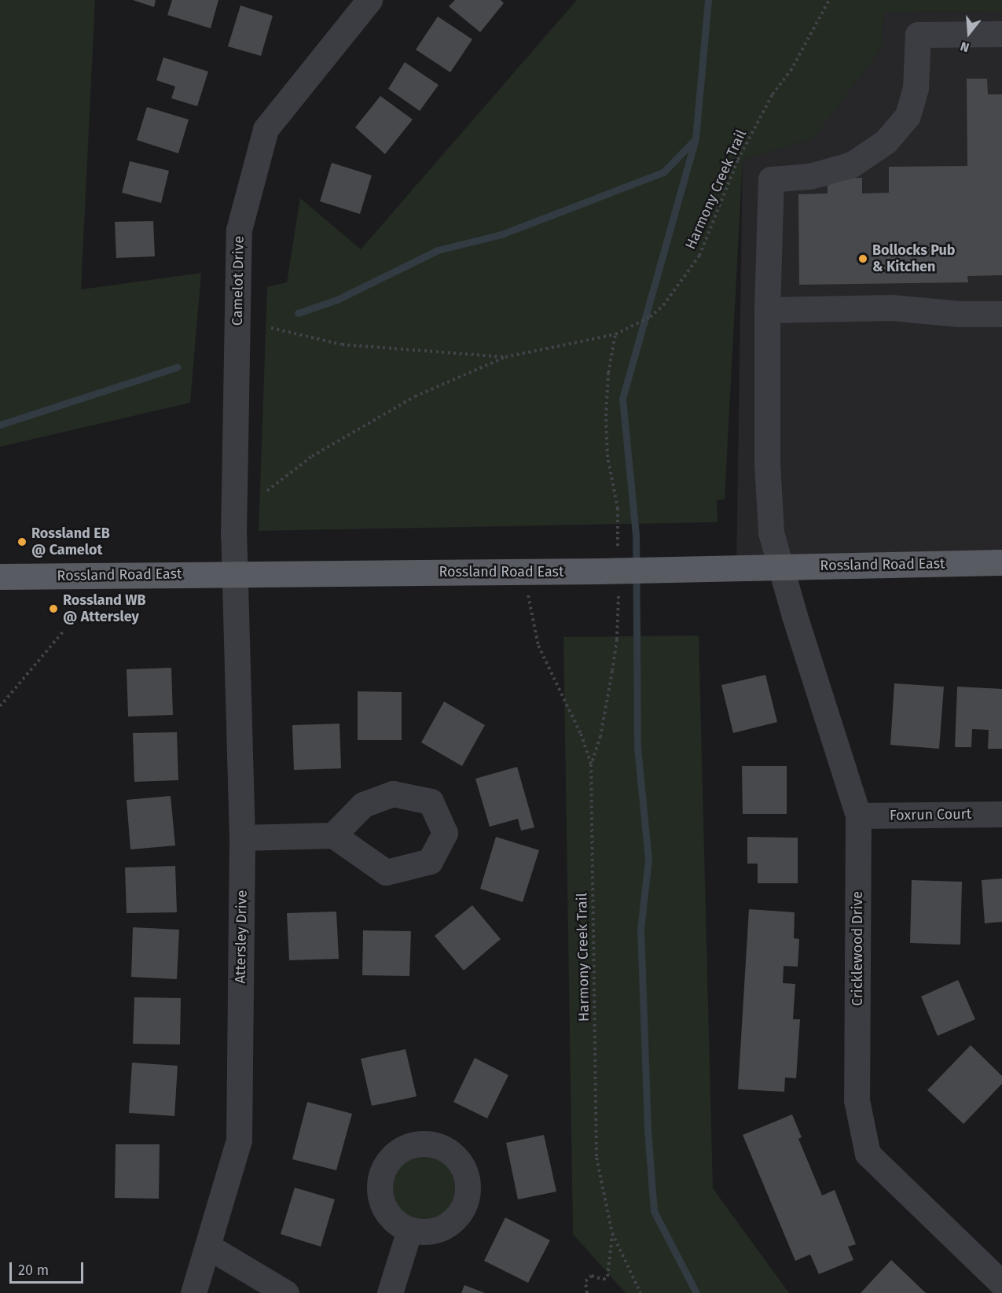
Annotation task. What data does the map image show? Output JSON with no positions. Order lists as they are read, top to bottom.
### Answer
{
  "streets": {
    "main road": ["Rossland Road East"],
    "street": [
      "Camelot Drive",
      "Foxrun Court",
      "Attersley Drive",
      "Cricklewood Drive"
    ],
    "path": ["Harmony Creek Trail"]
  },
  "crossings": [
    ["Camelot Drive", "Rossland Road East"],
    ["Camelot Drive", "Attersley Drive"],
    ["Rossland Road East", "Attersley Drive"],
    ["Rossland Road East", "Cricklewood Drive"],
    ["Foxrun Court", "Cricklewood Drive"]
  ],
  "places": ["Bollocks Pub & Kitchen", "Rossland EB @ Camelot", "Rossland WB @ Attersley"],
  "scale_bar": "20 m",
  "north": "bottom"
}
